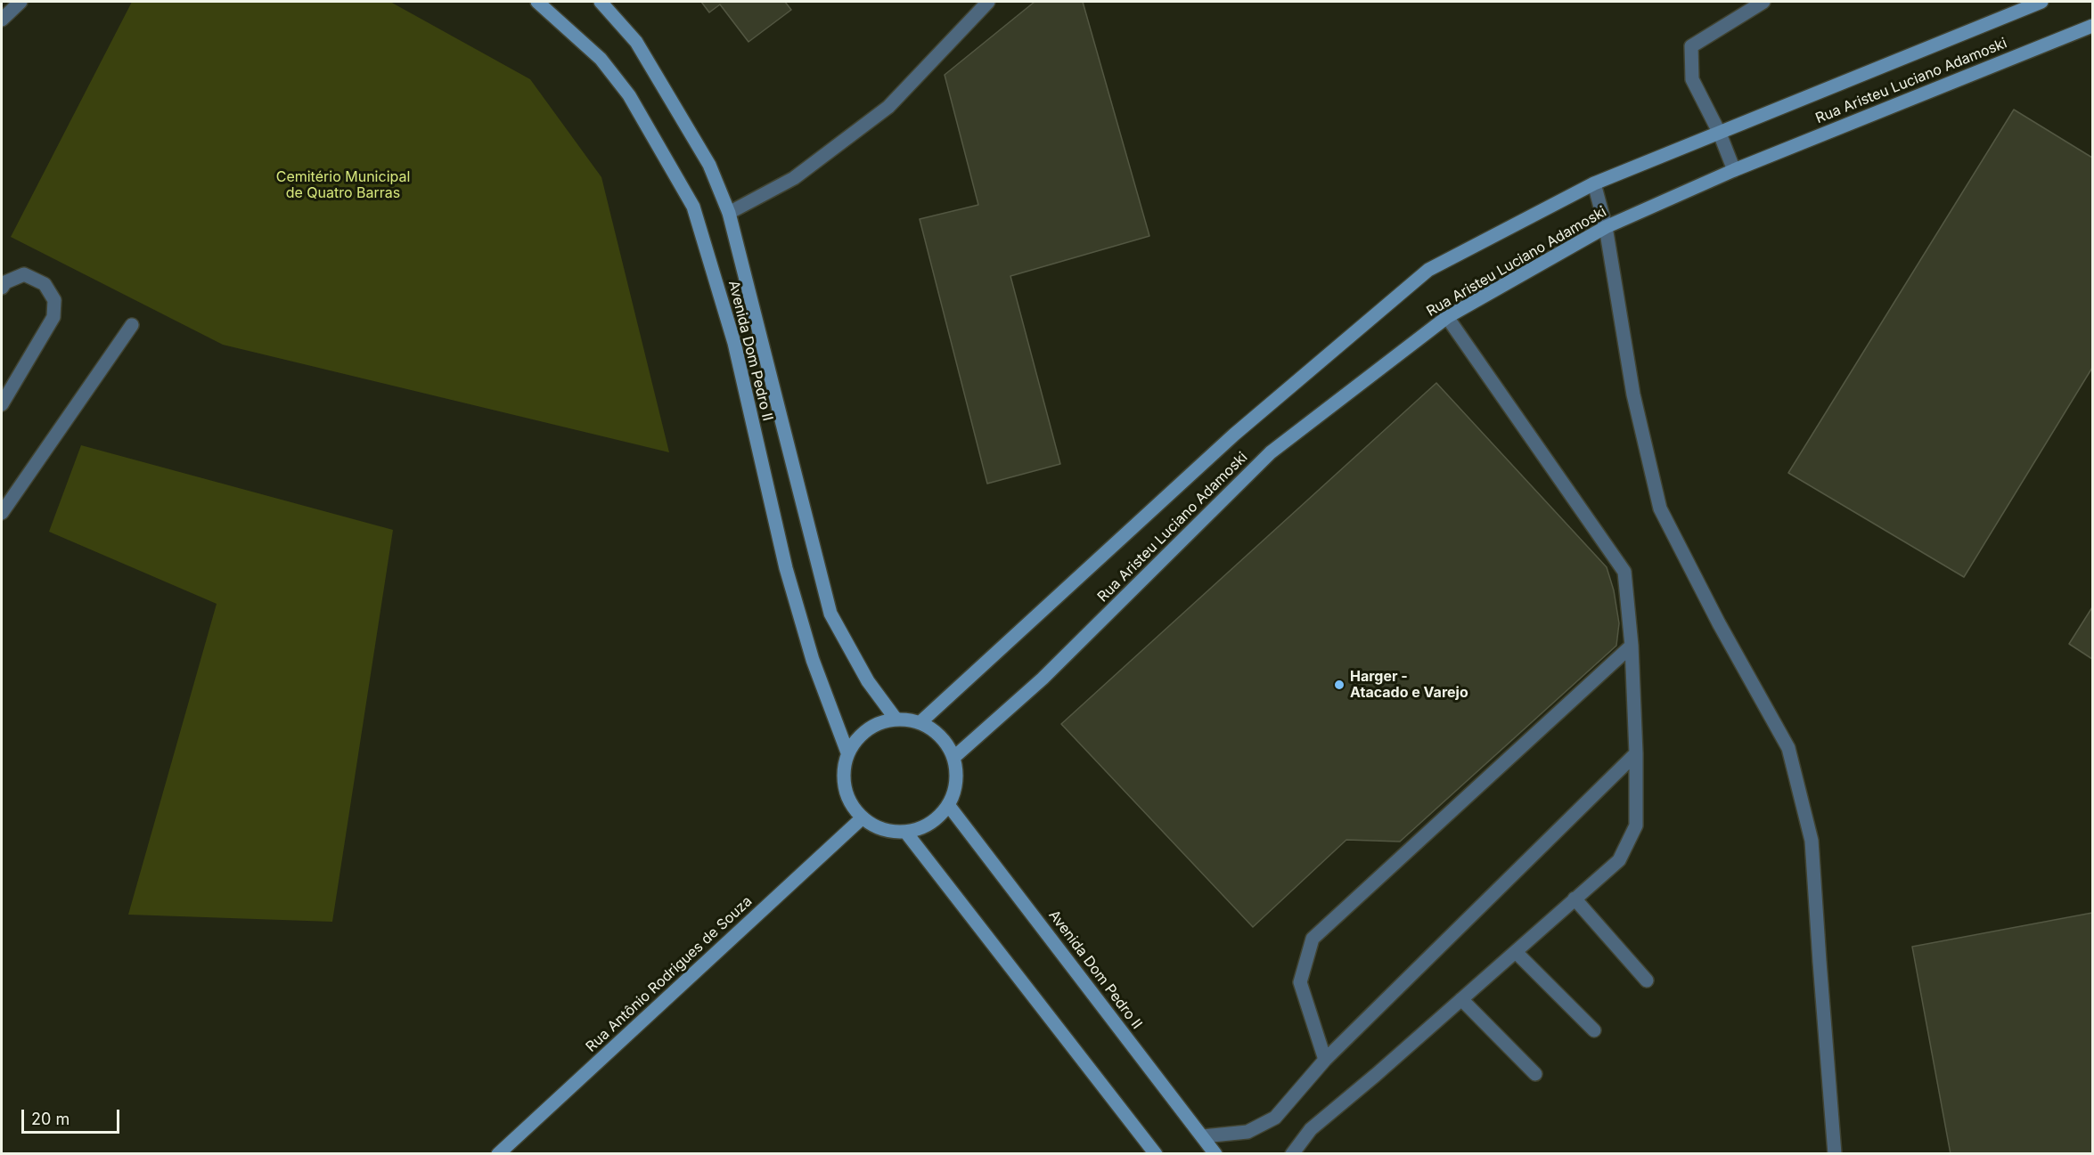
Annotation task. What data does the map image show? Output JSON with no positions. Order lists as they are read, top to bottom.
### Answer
{
  "streets": {
    "street": ["Rua Aristeu Luciano Adamoski", "Avenida Dom Pedro II", "Rua Antônio Rodrigues de Souza"]
  },
  "crossings": [
    ["Rua Aristeu Luciano Adamoski", "Avenida Dom Pedro II"],
    ["Rua Aristeu Luciano Adamoski", "Rua Antônio Rodrigues de Souza"],
    ["Avenida Dom Pedro II", "Rua Antônio Rodrigues de Souza"]
  ],
  "parks": ["Cemitério Municipal de Quatro Barras"],
  "places": ["Harger - Atacado e Varejo"],
  "scale_bar": "20 m"
}
